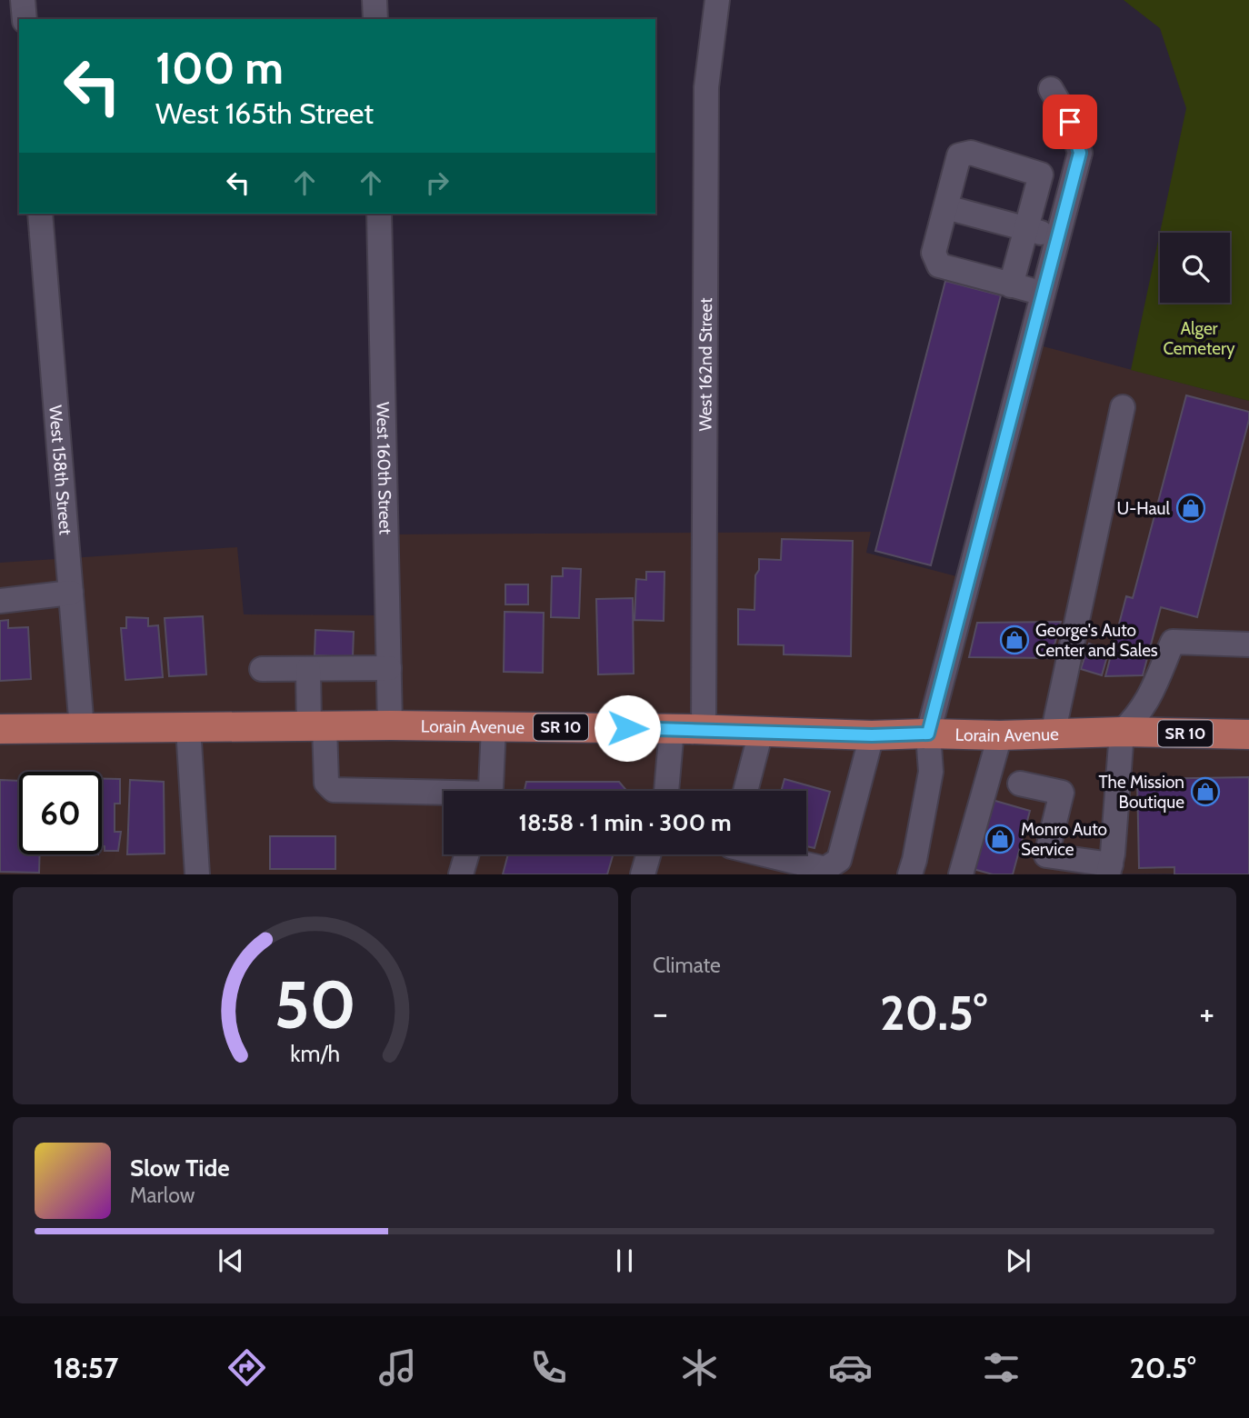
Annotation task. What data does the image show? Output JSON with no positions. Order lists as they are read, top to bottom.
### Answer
{
  "streets": {
    "main road": ["Lorain Avenue", "SR 10"],
    "street": ["West 162nd Street", "West 160th Street", "West 158th Street"]
  },
  "crossings": [
    ["West 162nd Street", "Lorain Avenue"],
    ["West 160th Street", "Lorain Avenue"],
    ["West 158th Street", "Lorain Avenue"]
  ],
  "parks": ["Alger Cemetery"],
  "places": {
    "shop": [
      "U-Haul",
      "George's Auto Center and Sales",
      "The Mission Boutique",
      "Monro Auto Service"
    ]
  },
  "page": {
    "turn": ["100 m", "West 165th Street"],
    "limit": "60",
    "trip": "18:58 · 1 min · 300 m",
    "tile": "Climate",
    "heat": ["−", "20.5°", "+"],
    "song": ["Slow Tide", "Marlow"],
    "tabs": ["18:57", "20.5°"],
    "gauge": ["50", "km/h"]
  }
}
